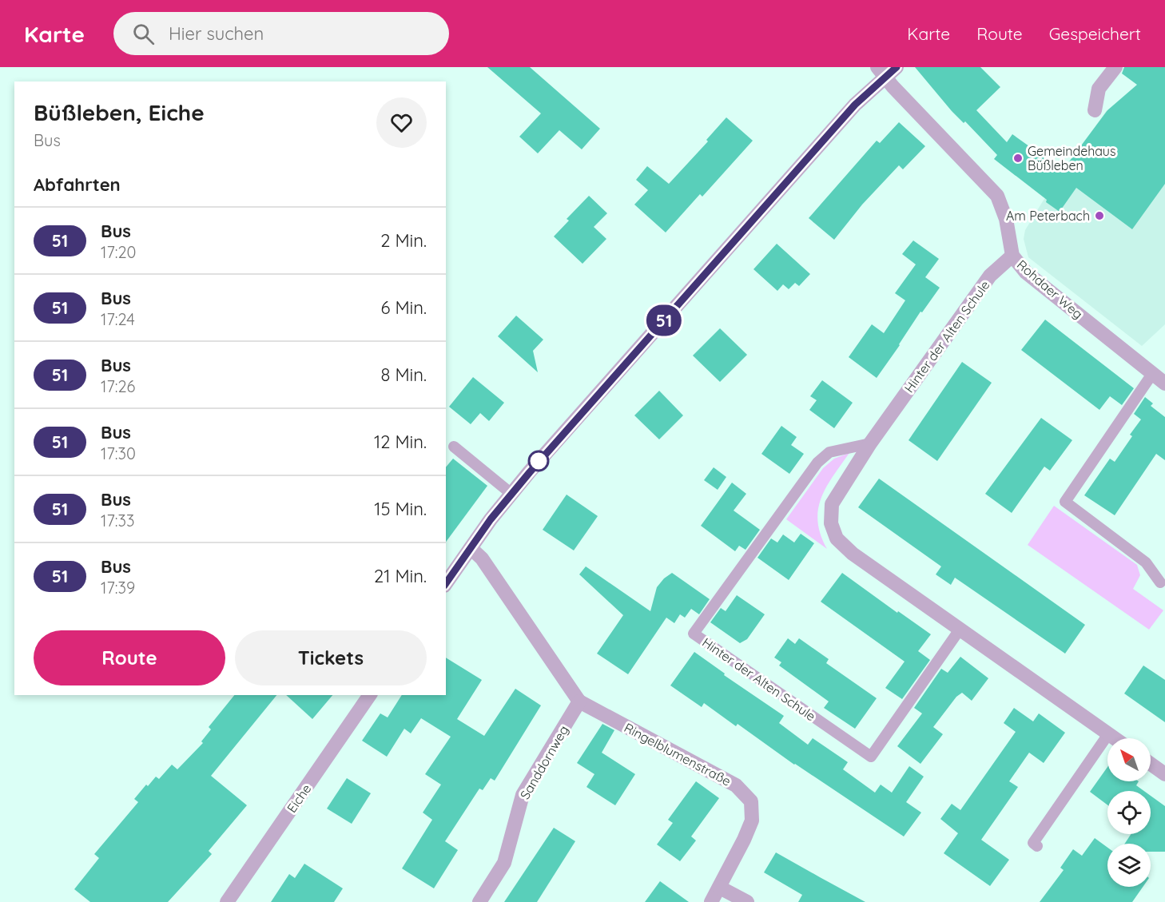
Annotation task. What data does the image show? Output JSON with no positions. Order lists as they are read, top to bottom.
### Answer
{
  "streets": {
    "street": [
      "Rohdaer Weg",
      "Hinter der Alten Schule",
      "Ringelblumenstraße",
      "Sanddornweg",
      "Eiche"
    ]
  },
  "crossings": [
    ["Rohdaer Weg", "Hinter der Alten Schule"],
    ["Ringelblumenstraße", "Sanddornweg"]
  ],
  "places": ["Gemeindehaus Büßleben", "Am Peterbach"],
  "lines": ["bus line 51"],
  "north": "top left",
  "page": {
    "header": "Karte",
    "search": "Hier suchen",
    "nav": ["Karte", "Route", "Gespeichert"],
    "on_map": "51",
    "heading": [
      ["Büßleben, Eiche", "Bus"],
      "Abfahrten"
    ],
    "list": [
      {
        "mark": "51",
        "name": "Bus",
        "note": "17:20",
        "value": "2 Min."
      },
      {
        "mark": "51",
        "name": "Bus",
        "note": "17:24",
        "value": "6 Min."
      },
      {
        "mark": "51",
        "name": "Bus",
        "note": "17:26",
        "value": "8 Min."
      },
      {
        "mark": "51",
        "name": "Bus",
        "note": "17:30",
        "value": "12 Min."
      },
      {
        "mark": "51",
        "name": "Bus",
        "note": "17:33",
        "value": "15 Min."
      },
      {
        "mark": "51",
        "name": "Bus",
        "note": "17:39",
        "value": "21 Min."
      }
    ],
    "buttons": ["Route", "Tickets"]
  }
}
